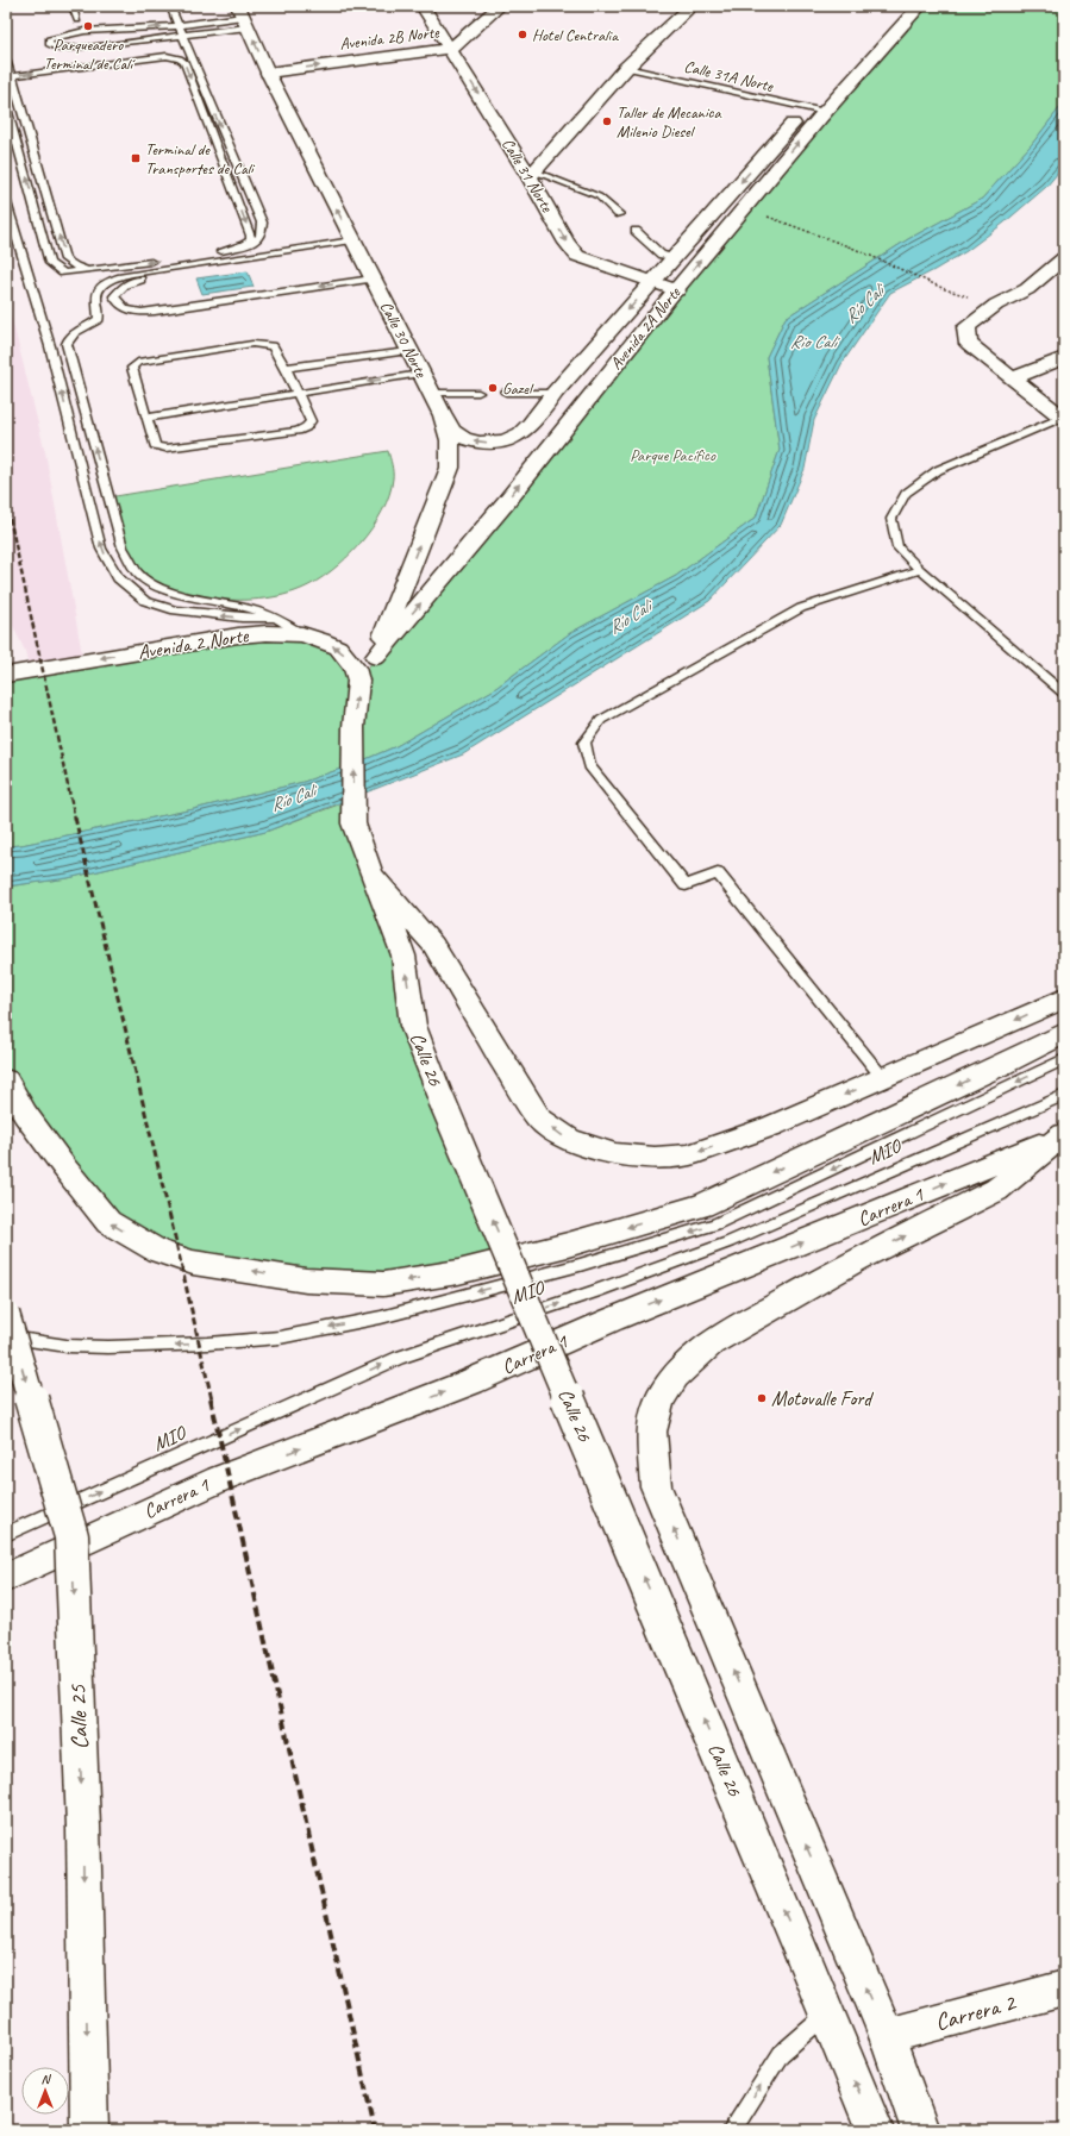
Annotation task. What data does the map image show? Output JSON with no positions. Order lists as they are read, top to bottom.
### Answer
{
  "streets": {
    "main road": [
      "Avenida 2B Norte",
      "Calle 31 Norte",
      "Avenida 2A Norte",
      "Calle 30 Norte",
      "Avenida 2 Norte",
      "Calle 26",
      "Carrera 1",
      "Calle 25",
      "Carrera 2"
    ],
    "lane": ["Calle 31A Norte", "MIO"]
  },
  "crossings": [
    ["Avenida 2B Norte", "Calle 31 Norte"],
    ["Avenida 2B Norte", "Calle 30 Norte"],
    ["Calle 31A Norte", "Avenida 2A Norte"],
    ["Calle 31 Norte", "Avenida 2A Norte"],
    ["Avenida 2A Norte", "Calle 30 Norte"],
    ["Calle 30 Norte", "Avenida 2 Norte"],
    ["Calle 30 Norte", "Calle 26"],
    ["Avenida 2 Norte", "Calle 26"]
  ],
  "one_way": [
    "Avenida 2B Norte",
    "Calle 31 Norte",
    "Calle 30 Norte",
    "Avenida 2 Norte",
    "Calle 26",
    "Carrera 1",
    "Calle 25"
  ],
  "water": ["Río Cali", "Rio Cali"],
  "parks": ["Parque Pacífico"],
  "places": {
    "other": [
      "Parqueadero Terminal de Calí",
      "Hotel Centralia",
      "Taller de Mecanica Milenio Diesel",
      "Gazel",
      "Motovalle Ford"
    ],
    "transit": ["Terminal de Transportes de Cali"]
  },
  "north": "top"
}
